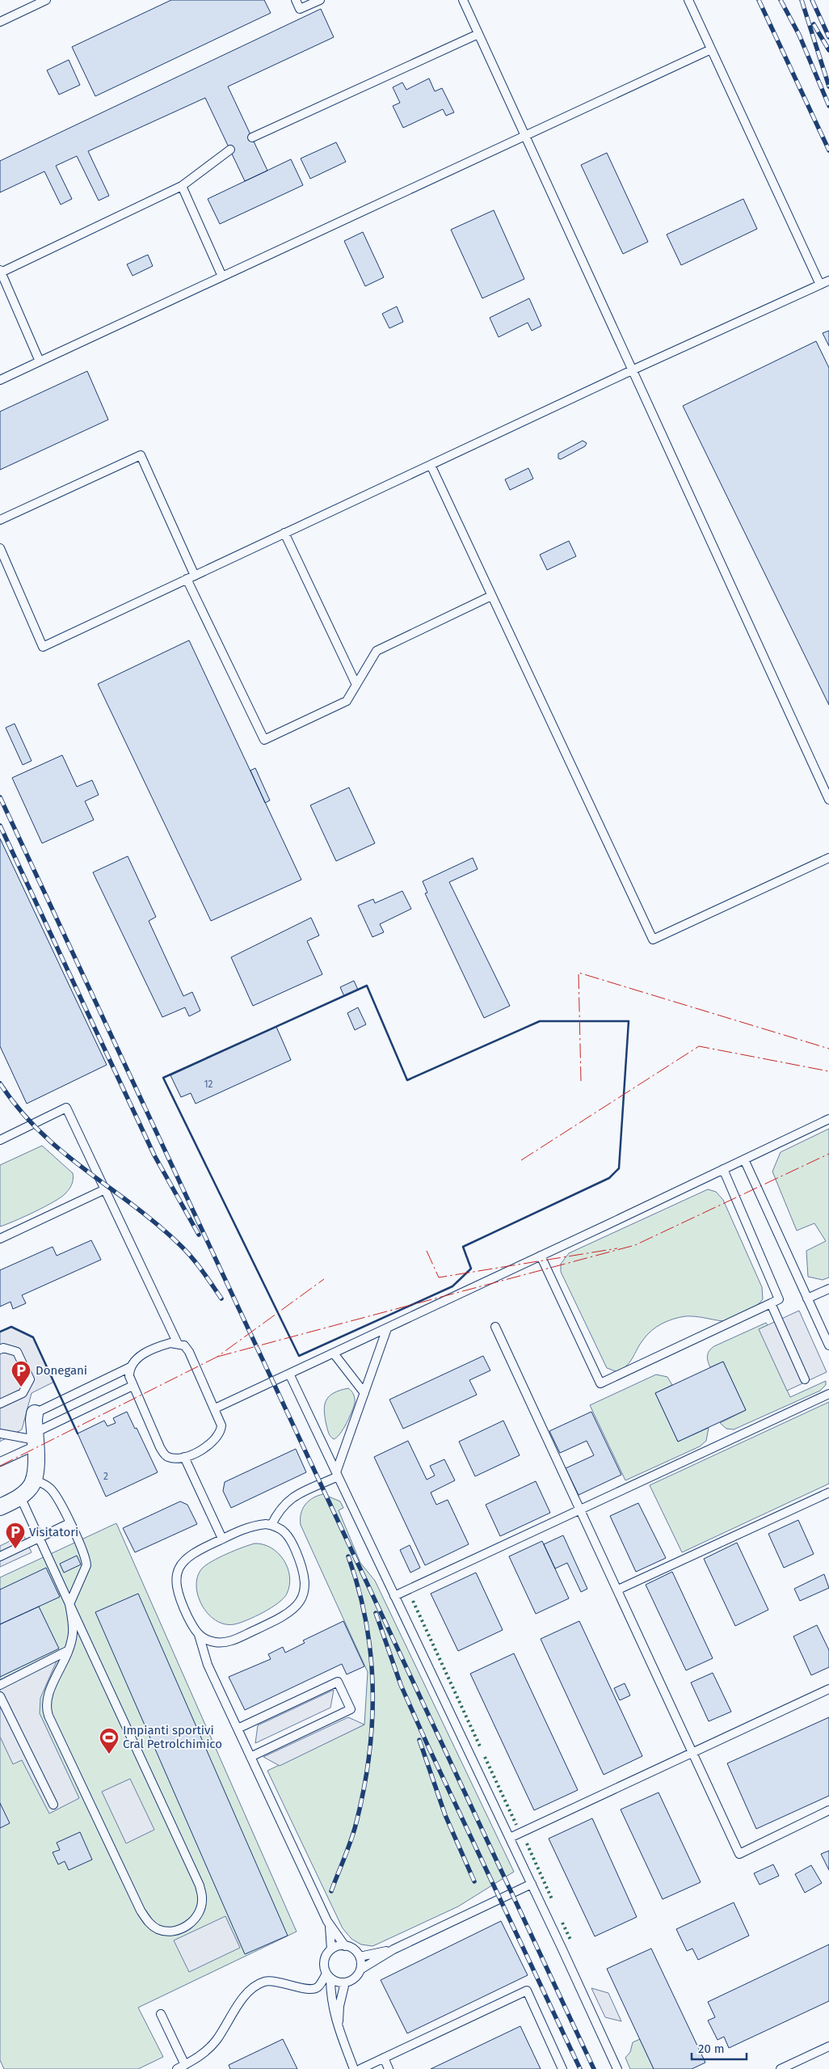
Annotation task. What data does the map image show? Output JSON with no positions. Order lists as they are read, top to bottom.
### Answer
{
  "places": {
    "parking": ["Donegani", "Visitatori"],
    "sports": ["Impianti sportivi Cral Petrolchimico"]
  },
  "house_numbers": ["12", "2"],
  "scale_bar": "20 m"
}
